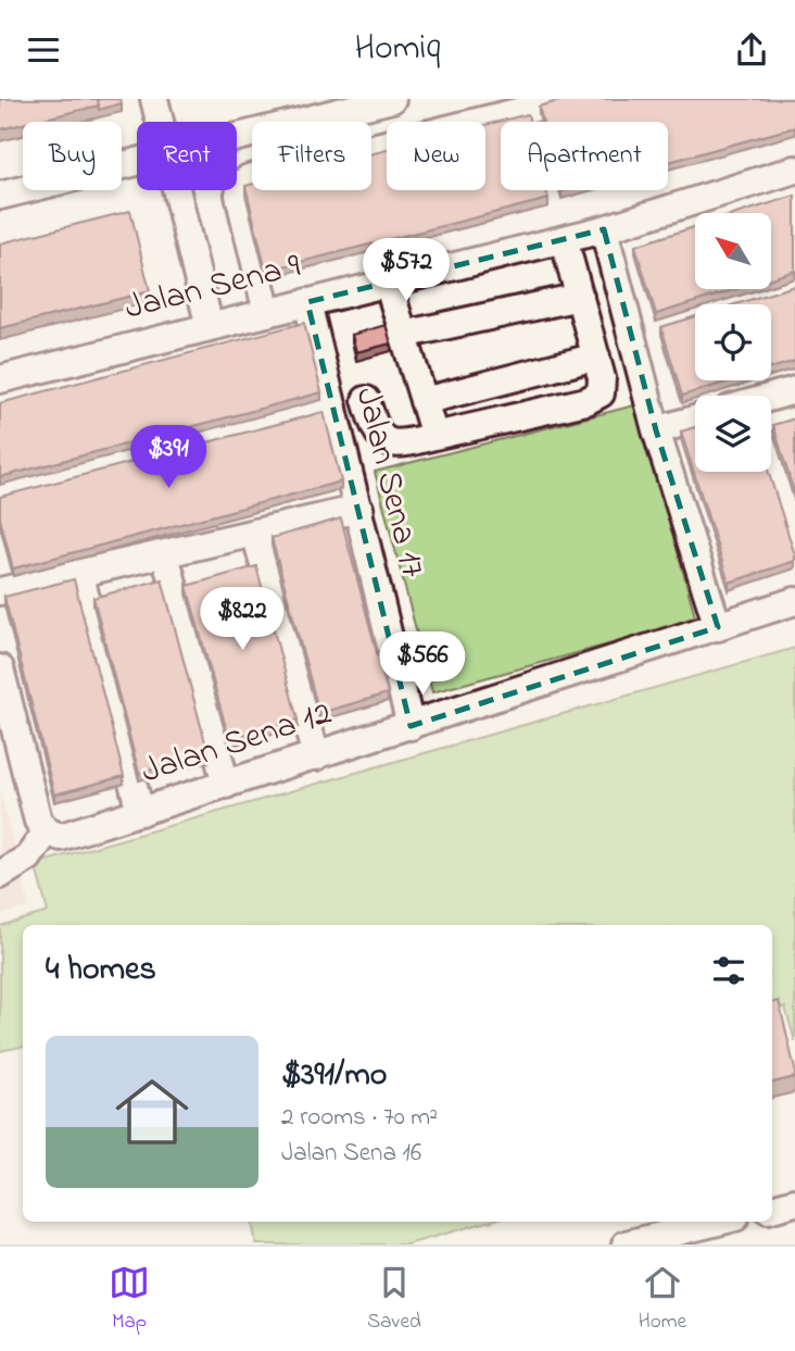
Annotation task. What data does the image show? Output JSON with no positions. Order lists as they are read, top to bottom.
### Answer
{
  "streets": {
    "street": ["Jalan Sena 9", "Jalan Sena 17", "Jalan Sena 12"]
  },
  "crossings": [
    ["Jalan Sena 9", "Jalan Sena 17"],
    ["Jalan Sena 17", "Jalan Sena 12"]
  ],
  "north": "top left",
  "page": {
    "header": "Homiq",
    "chip": [
      "Buy",
      "Rent",
      "Filters",
      "New",
      "Apartment"
    ],
    "price": [
      "$572",
      "$391",
      "$822",
      "$566"
    ],
    "heading": "4 homes",
    "list": [
      {
        "name": "$391/mo",
        "note": "2 rooms · 70 m² · Jalan Sena 16"
      }
    ],
    "tabs": ["Map", "Saved", "Home"]
  }
}
